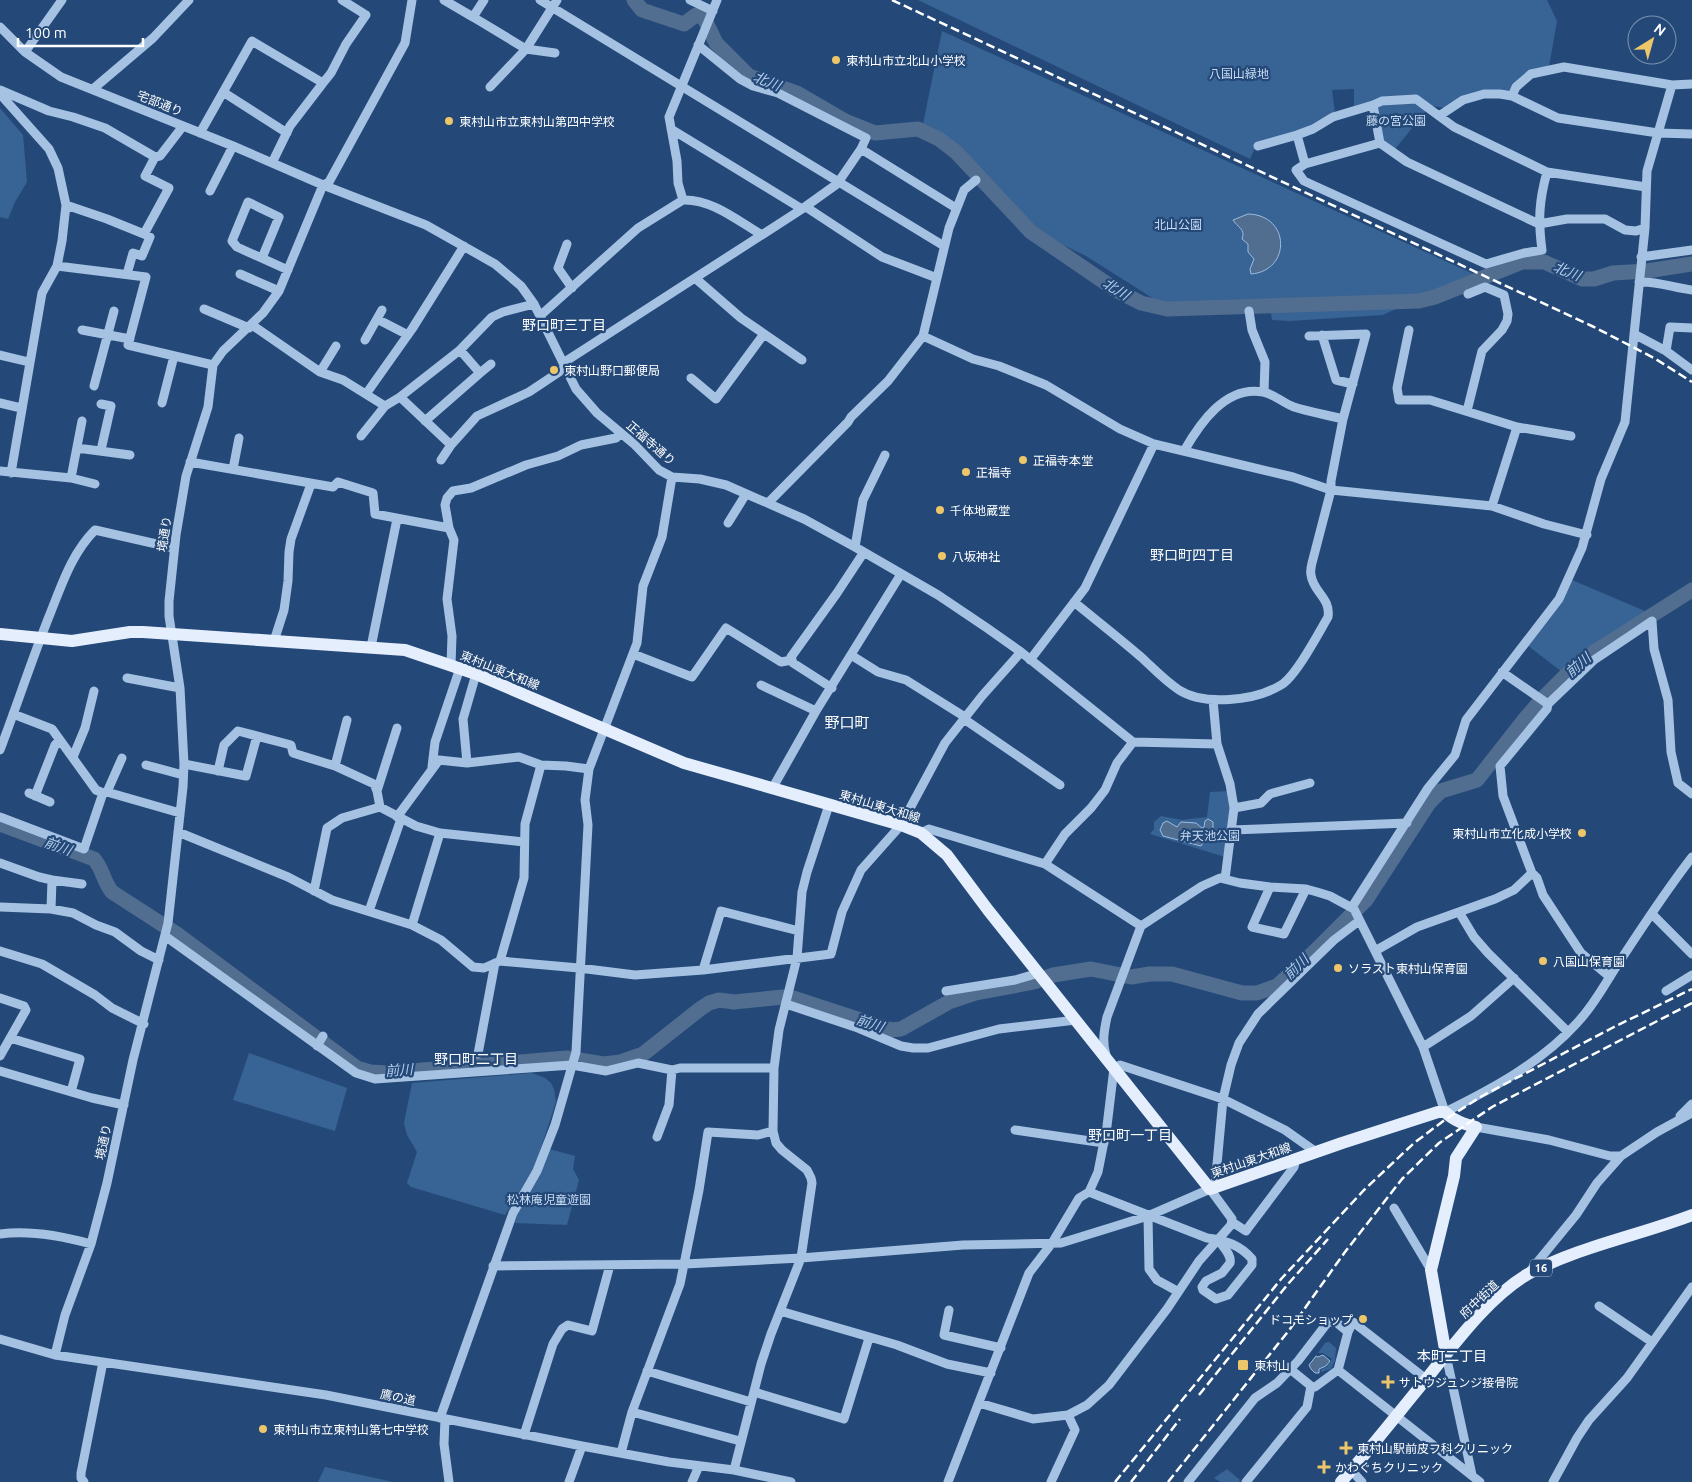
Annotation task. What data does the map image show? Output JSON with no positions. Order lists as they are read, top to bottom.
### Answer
{
  "streets": {
    "main road": ["東村山東大和線", "16", "府中街道"],
    "street": [
      "宅部通り",
      "正福寺通り",
      "境通り",
      "鷹の道"
    ]
  },
  "crossings": [
    ["宅部通り", "正福寺通り"],
    ["境通り", "東村山東大和線"],
    ["境通り", "鷹の道"]
  ],
  "districts": [
    "野口町三丁目",
    "野口町四丁目",
    "野口町",
    "野口町二丁目",
    "野口町一丁目",
    "本町二丁目"
  ],
  "water": ["北川", "前川"],
  "parks": [
    "八国山緑地",
    "藤の宮公園",
    "北山公園",
    "弁天池公園",
    "松林庵児童遊園"
  ],
  "places": {
    "other": [
      "東村山市立北山小学校",
      "東村山市立東村山第四中学校",
      "東村山野口郵便局",
      "正福寺本堂",
      "正福寺",
      "千体地蔵堂",
      "八坂神社",
      "東村山市立化成小学校",
      "八国山保育園",
      "ソラスト東村山保育園",
      "ドコモショップ",
      "東村山市立東村山第七中学校"
    ],
    "transit": ["東村山"],
    "health": ["サトウジュンジ接骨院", "東村山駅前皮フ科クリニック", "かわぐちクリニック"]
  },
  "scale_bar": "100 m",
  "north": "top right"
}
